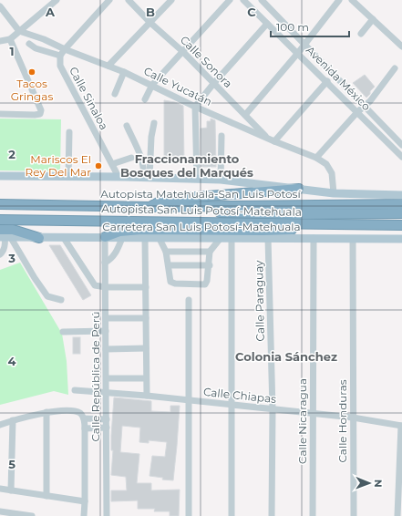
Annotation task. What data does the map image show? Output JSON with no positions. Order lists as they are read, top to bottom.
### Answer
{
  "streets": {
    "highway": ["Autopista Matehuala-San Luis Potosí", "Autopista San Luis Potosí-Matehuala"],
    "main road": ["Carretera San Luis Potosí-Matehuala"],
    "street": [
      "Calle Sonora",
      "Avenida México",
      "Calle Yucatán",
      "Calle Sinaloa",
      "Calle Paraguay",
      "Calle República de Perú",
      "Calle Chiapas",
      "Calle Nicaragua",
      "Calle Honduras"
    ]
  },
  "crossings": [
    ["Calle Sonora", "Calle Yucatán"],
    ["Calle Yucatán", "Calle Sinaloa"],
    ["Autopista San Luis Potosí-Matehuala", "Carretera San Luis Potosí-Matehuala"],
    ["Autopista San Luis Potosí-Matehuala", "Calle Paraguay"],
    ["Carretera San Luis Potosí-Matehuala", "Calle Paraguay"],
    ["Carretera San Luis Potosí-Matehuala", "Calle República de Perú"],
    ["Carretera San Luis Potosí-Matehuala", "Calle Nicaragua"],
    ["Carretera San Luis Potosí-Matehuala", "Calle Honduras"],
    ["Calle Paraguay", "Calle Chiapas"],
    ["Calle República de Perú", "Calle Chiapas"],
    ["Calle Chiapas", "Calle Nicaragua"],
    ["Calle Chiapas", "Calle Honduras"]
  ],
  "districts": ["Fraccionamiento Bosques del Marqués", "Colonia Sánchez"],
  "places": ["Tacos Gringas", "Mariscos El Rey Del Mar"],
  "scale_bar": "100 m",
  "north": "right",
  "grid": {
    "columns": ["A", "B", "C"],
    "rows": [
      "1",
      "2",
      "3",
      "4",
      "5"
    ]
  }
}
